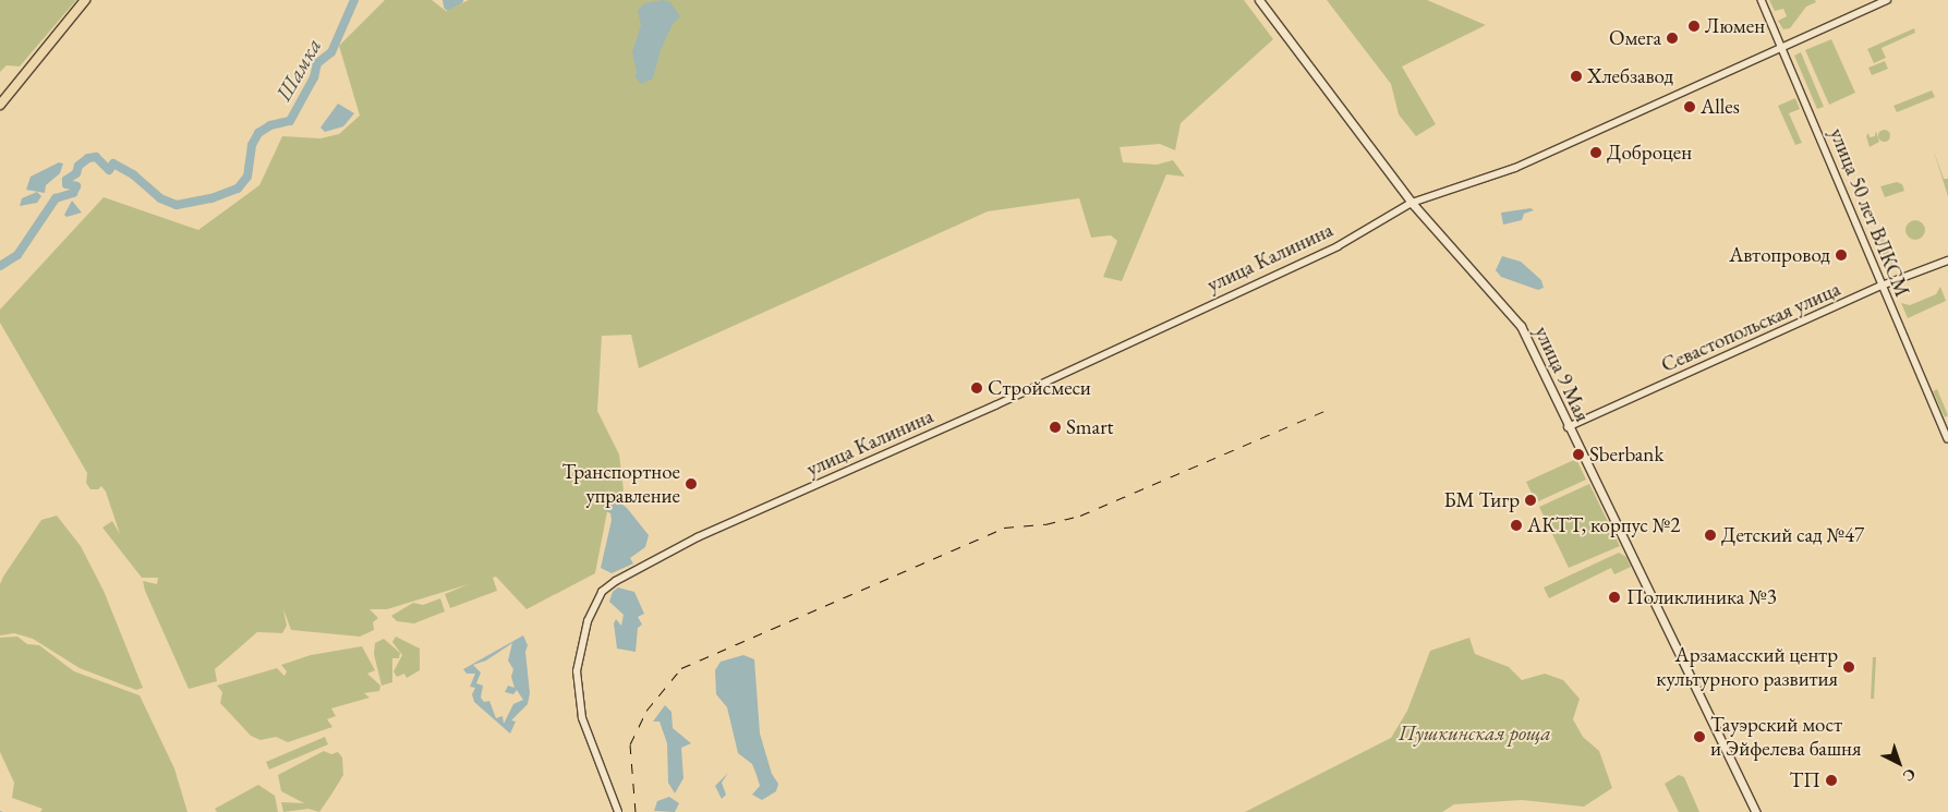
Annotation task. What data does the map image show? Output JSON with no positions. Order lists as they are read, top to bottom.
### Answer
{
  "streets": {
    "main road": ["улица 9 Мая"],
    "street": ["улица 50 лет ВЛКСМ", "улица Калинина", "Севастопольская улица"]
  },
  "crossings": [
    ["улица 50 лет ВЛКСМ", "улица Калинина"],
    ["улица 50 лет ВЛКСМ", "Севастопольская улица"],
    ["улица Калинина", "улица 9 Мая"],
    ["Севастопольская улица", "улица 9 Мая"]
  ],
  "water": ["Шамка"],
  "parks": ["Пушкинская роща"],
  "places": [
    "Люмен",
    "Омега",
    "Хлебзавод",
    "Alles",
    "Доброцен",
    "Автопровод",
    "Стройсмеси",
    "Smart",
    "Sberbank",
    "Транспортное управление",
    "БМ Тигр",
    "АКТТ, корпус №2",
    "Детский сад №47",
    "Поликлиника №3",
    "Арзамасский центр культурного развития",
    "Тауэрский мост и Эйфелева башня",
    "ТП"
  ],
  "north": "bottom right"
}
